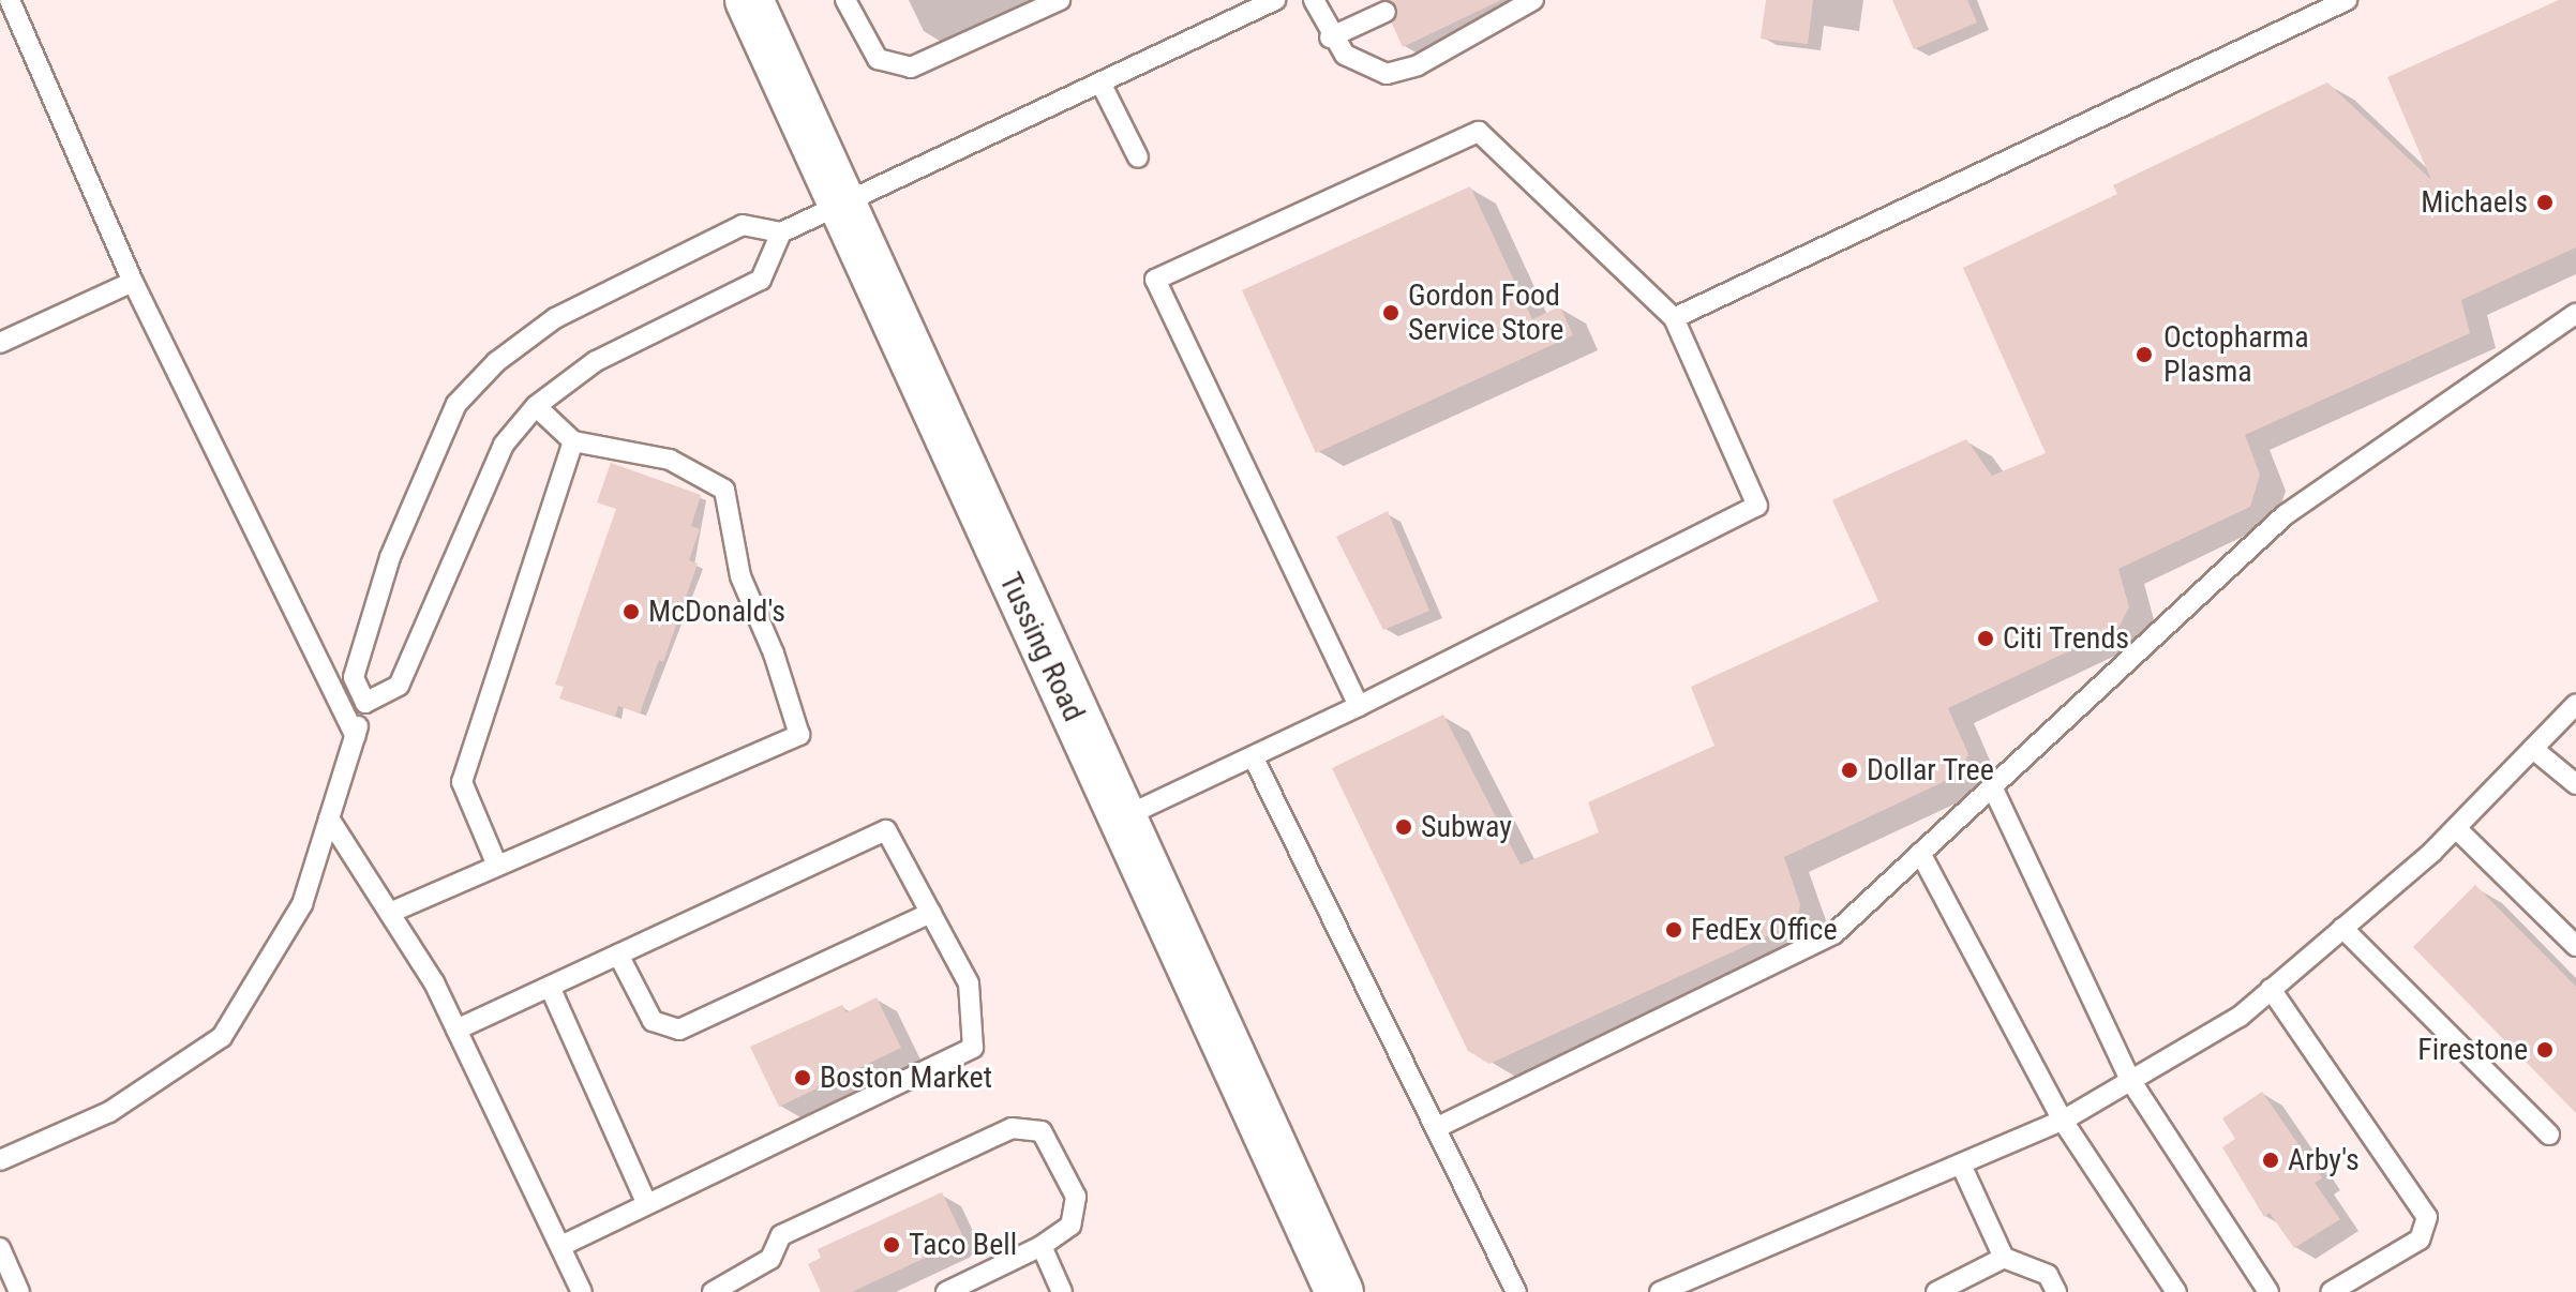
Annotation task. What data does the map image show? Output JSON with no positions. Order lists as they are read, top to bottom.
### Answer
{
  "streets": {
    "main road": ["Tussing Road"]
  },
  "places": [
    "Michaels",
    "Gordon Food Service Store",
    "Octopharma Plasma",
    "McDonald's",
    "Citi Trends",
    "Dollar Tree",
    "Subway",
    "FedEx Office",
    "Firestone",
    "Boston Market",
    "Arby's",
    "Taco Bell"
  ]
}
